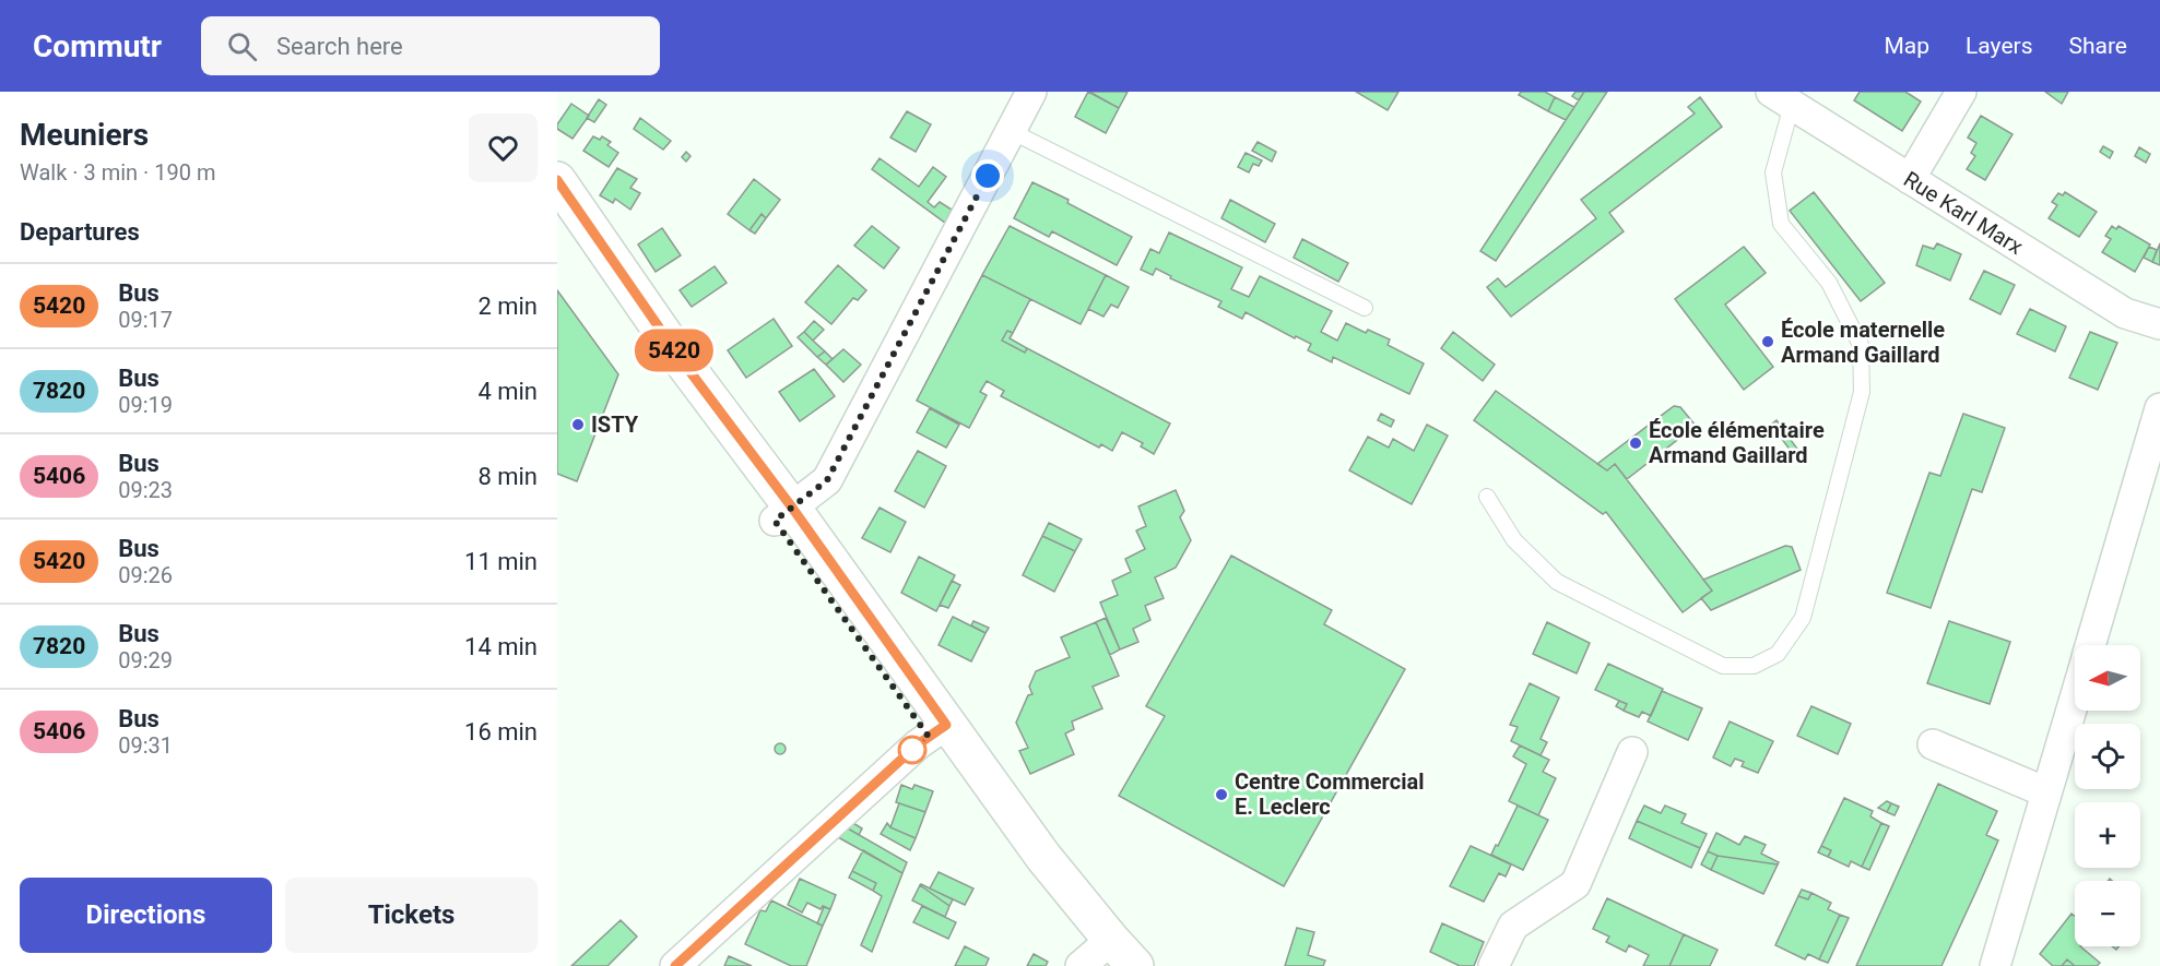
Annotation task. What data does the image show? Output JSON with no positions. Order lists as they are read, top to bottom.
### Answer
{
  "streets": {
    "street": ["Rue Karl Marx"]
  },
  "places": [
    "École maternelle Armand Gaillard",
    "ISTY",
    "École élémentaire Armand Gaillard",
    "Centre Commercial E. Leclerc"
  ],
  "lines": ["bus line 5420"],
  "north": "left",
  "page": {
    "header": "Commutr",
    "search": "Search here",
    "nav": ["Map", "Layers", "Share"],
    "heading": [
      ["Meuniers", "Walk · 3 min · 190 m"],
      "Departures"
    ],
    "on_map": "5420",
    "list": [
      {
        "mark": "5420",
        "name": "Bus",
        "note": "09:17",
        "value": "2 min"
      },
      {
        "mark": "7820",
        "name": "Bus",
        "note": "09:19",
        "value": "4 min"
      },
      {
        "mark": "5406",
        "name": "Bus",
        "note": "09:23",
        "value": "8 min"
      },
      {
        "mark": "5420",
        "name": "Bus",
        "note": "09:26",
        "value": "11 min"
      },
      {
        "mark": "7820",
        "name": "Bus",
        "note": "09:29",
        "value": "14 min"
      },
      {
        "mark": "5406",
        "name": "Bus",
        "note": "09:31",
        "value": "16 min"
      }
    ],
    "map_buttons": ["+", "−"],
    "buttons": ["Directions", "Tickets"]
  }
}
